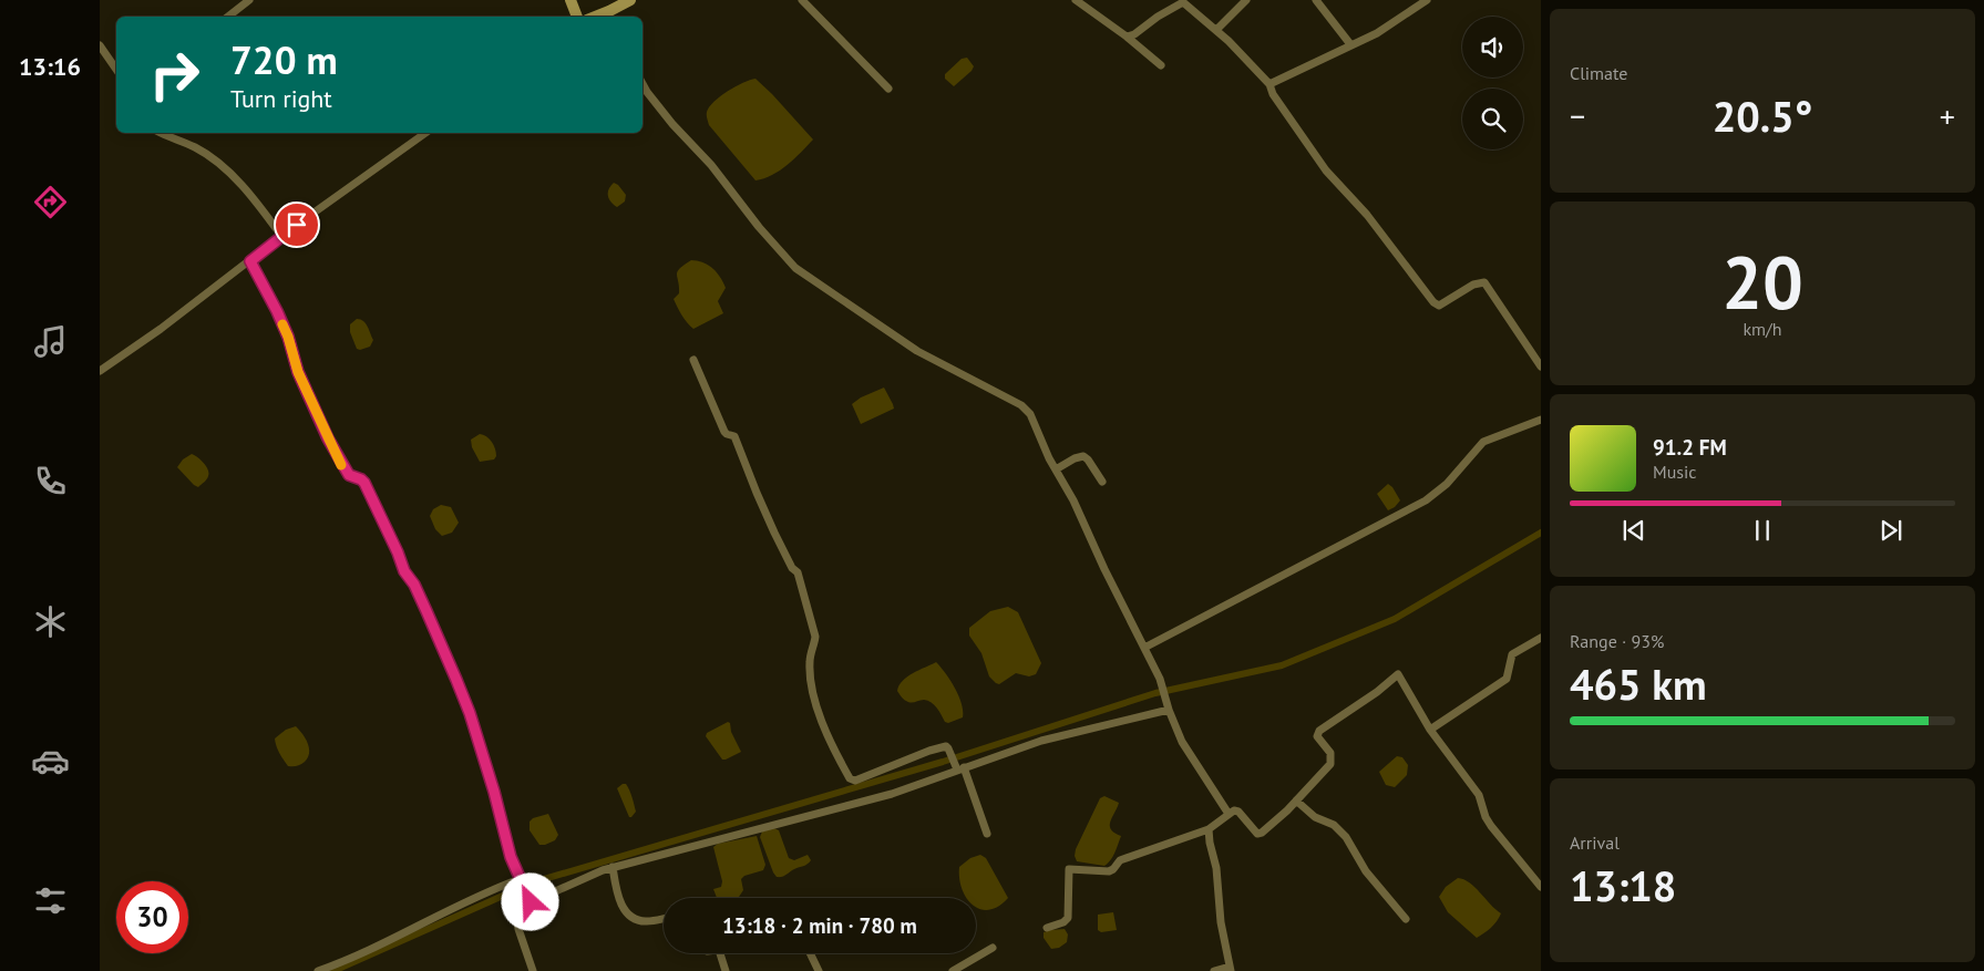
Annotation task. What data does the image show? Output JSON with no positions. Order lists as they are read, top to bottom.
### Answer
{
  "page": {
    "tabs": "13:16",
    "tile": [
      "Climate",
      ["20", "km/h"],
      ["Range · 93%", "465 km"],
      ["Arrival", "13:18"]
    ],
    "turn": ["720 m", "Turn right"],
    "heat": ["−", "20.5°", "+"],
    "song": ["91.2 FM", "Music"],
    "limit": "30",
    "trip": "13:18 · 2 min · 780 m"
  }
}
